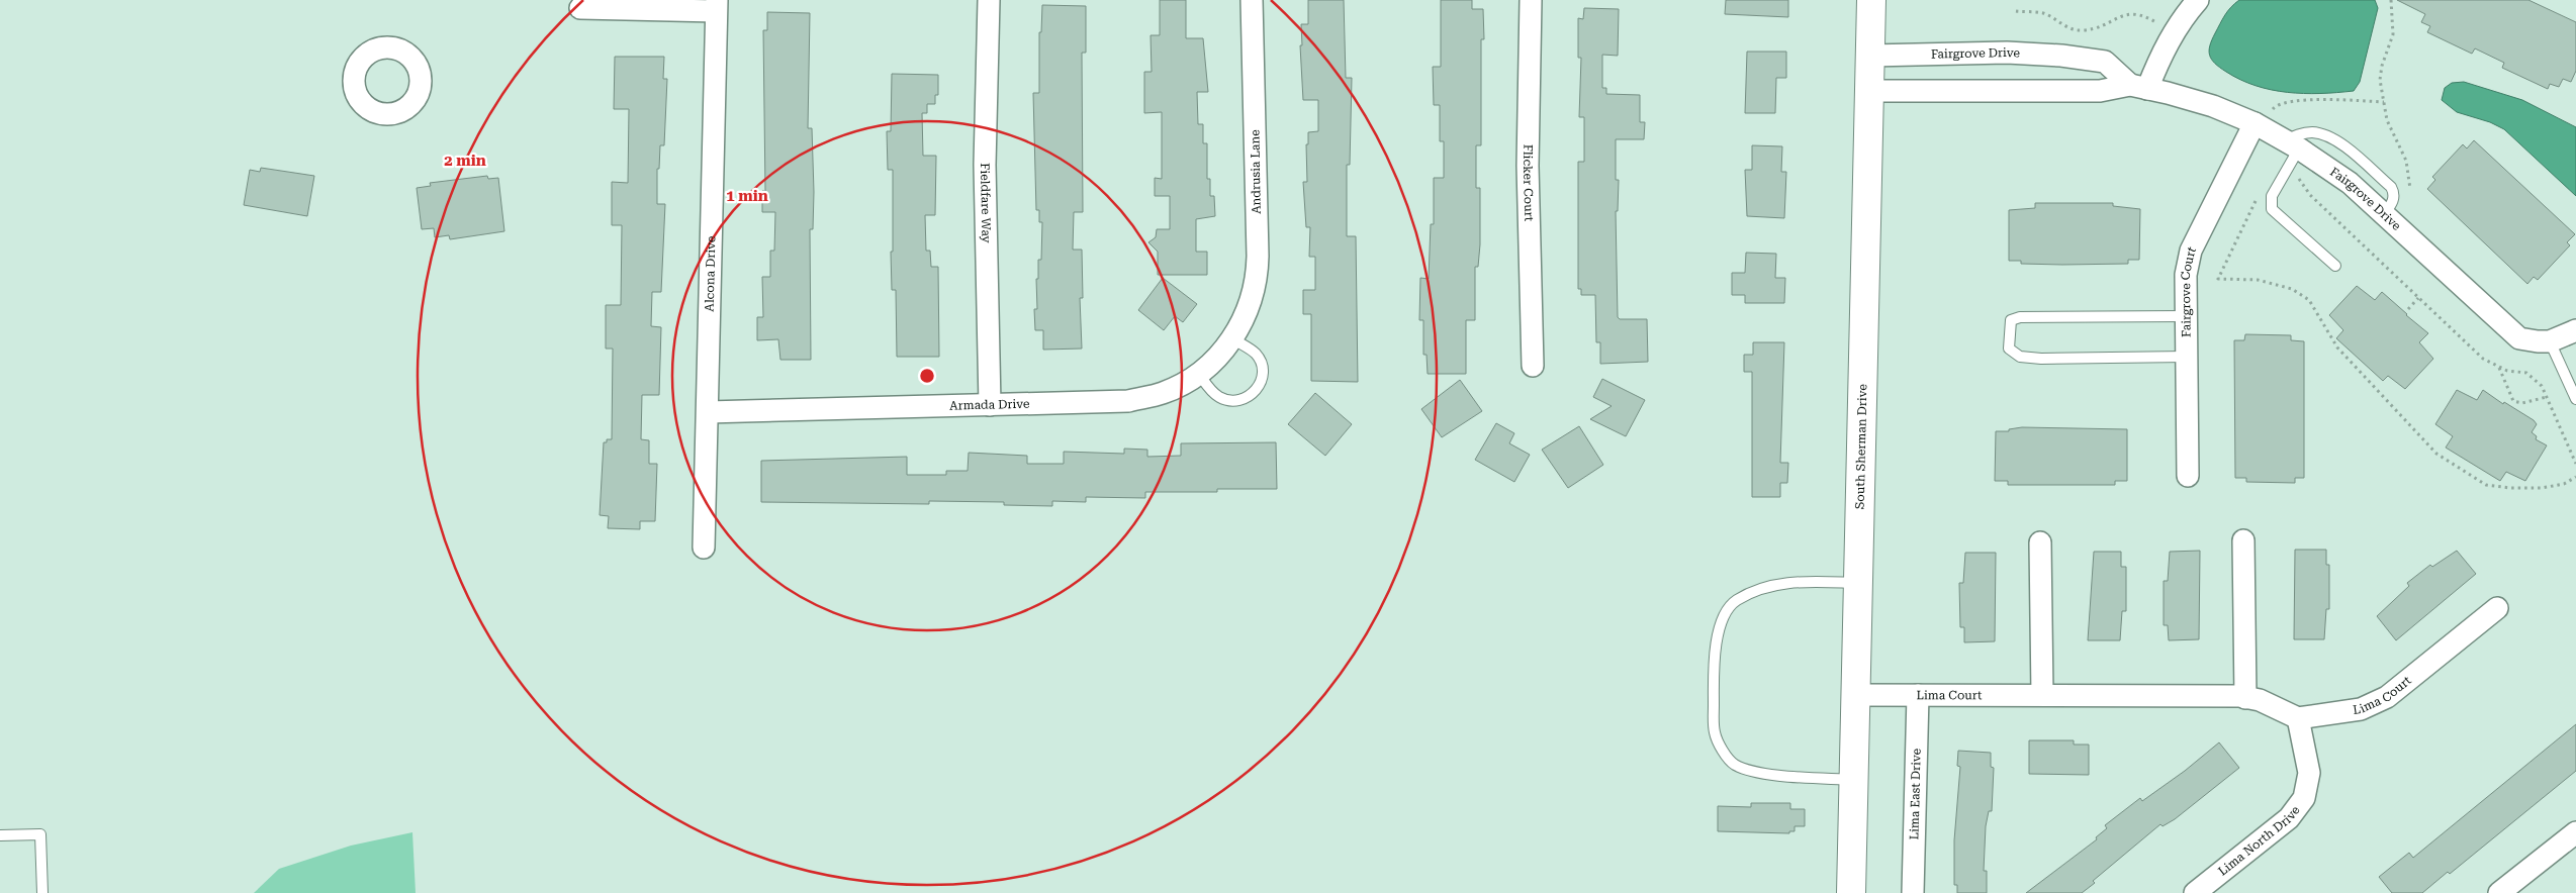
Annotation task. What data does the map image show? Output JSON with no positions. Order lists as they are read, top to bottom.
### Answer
{
  "streets": {
    "street": [
      "Fairgrove Drive",
      "Andrusia Lane",
      "Flicker Court",
      "Fieldfare Way",
      "Alcona Drive",
      "Fairgrove Court",
      "Armada Drive",
      "South Sherman Drive",
      "Lima Court",
      "Lima East Drive",
      "Lima North Drive"
    ]
  },
  "crossings": [
    ["Fairgrove Drive", "Fairgrove Court"],
    ["Fairgrove Drive", "South Sherman Drive"],
    ["Andrusia Lane", "Armada Drive"],
    ["Fieldfare Way", "Armada Drive"],
    ["Alcona Drive", "Armada Drive"],
    ["South Sherman Drive", "Lima Court"],
    ["Lima Court", "Lima East Drive"],
    ["Lima Court", "Lima North Drive"]
  ],
  "rings": ["2 min", "1 min"]
}
